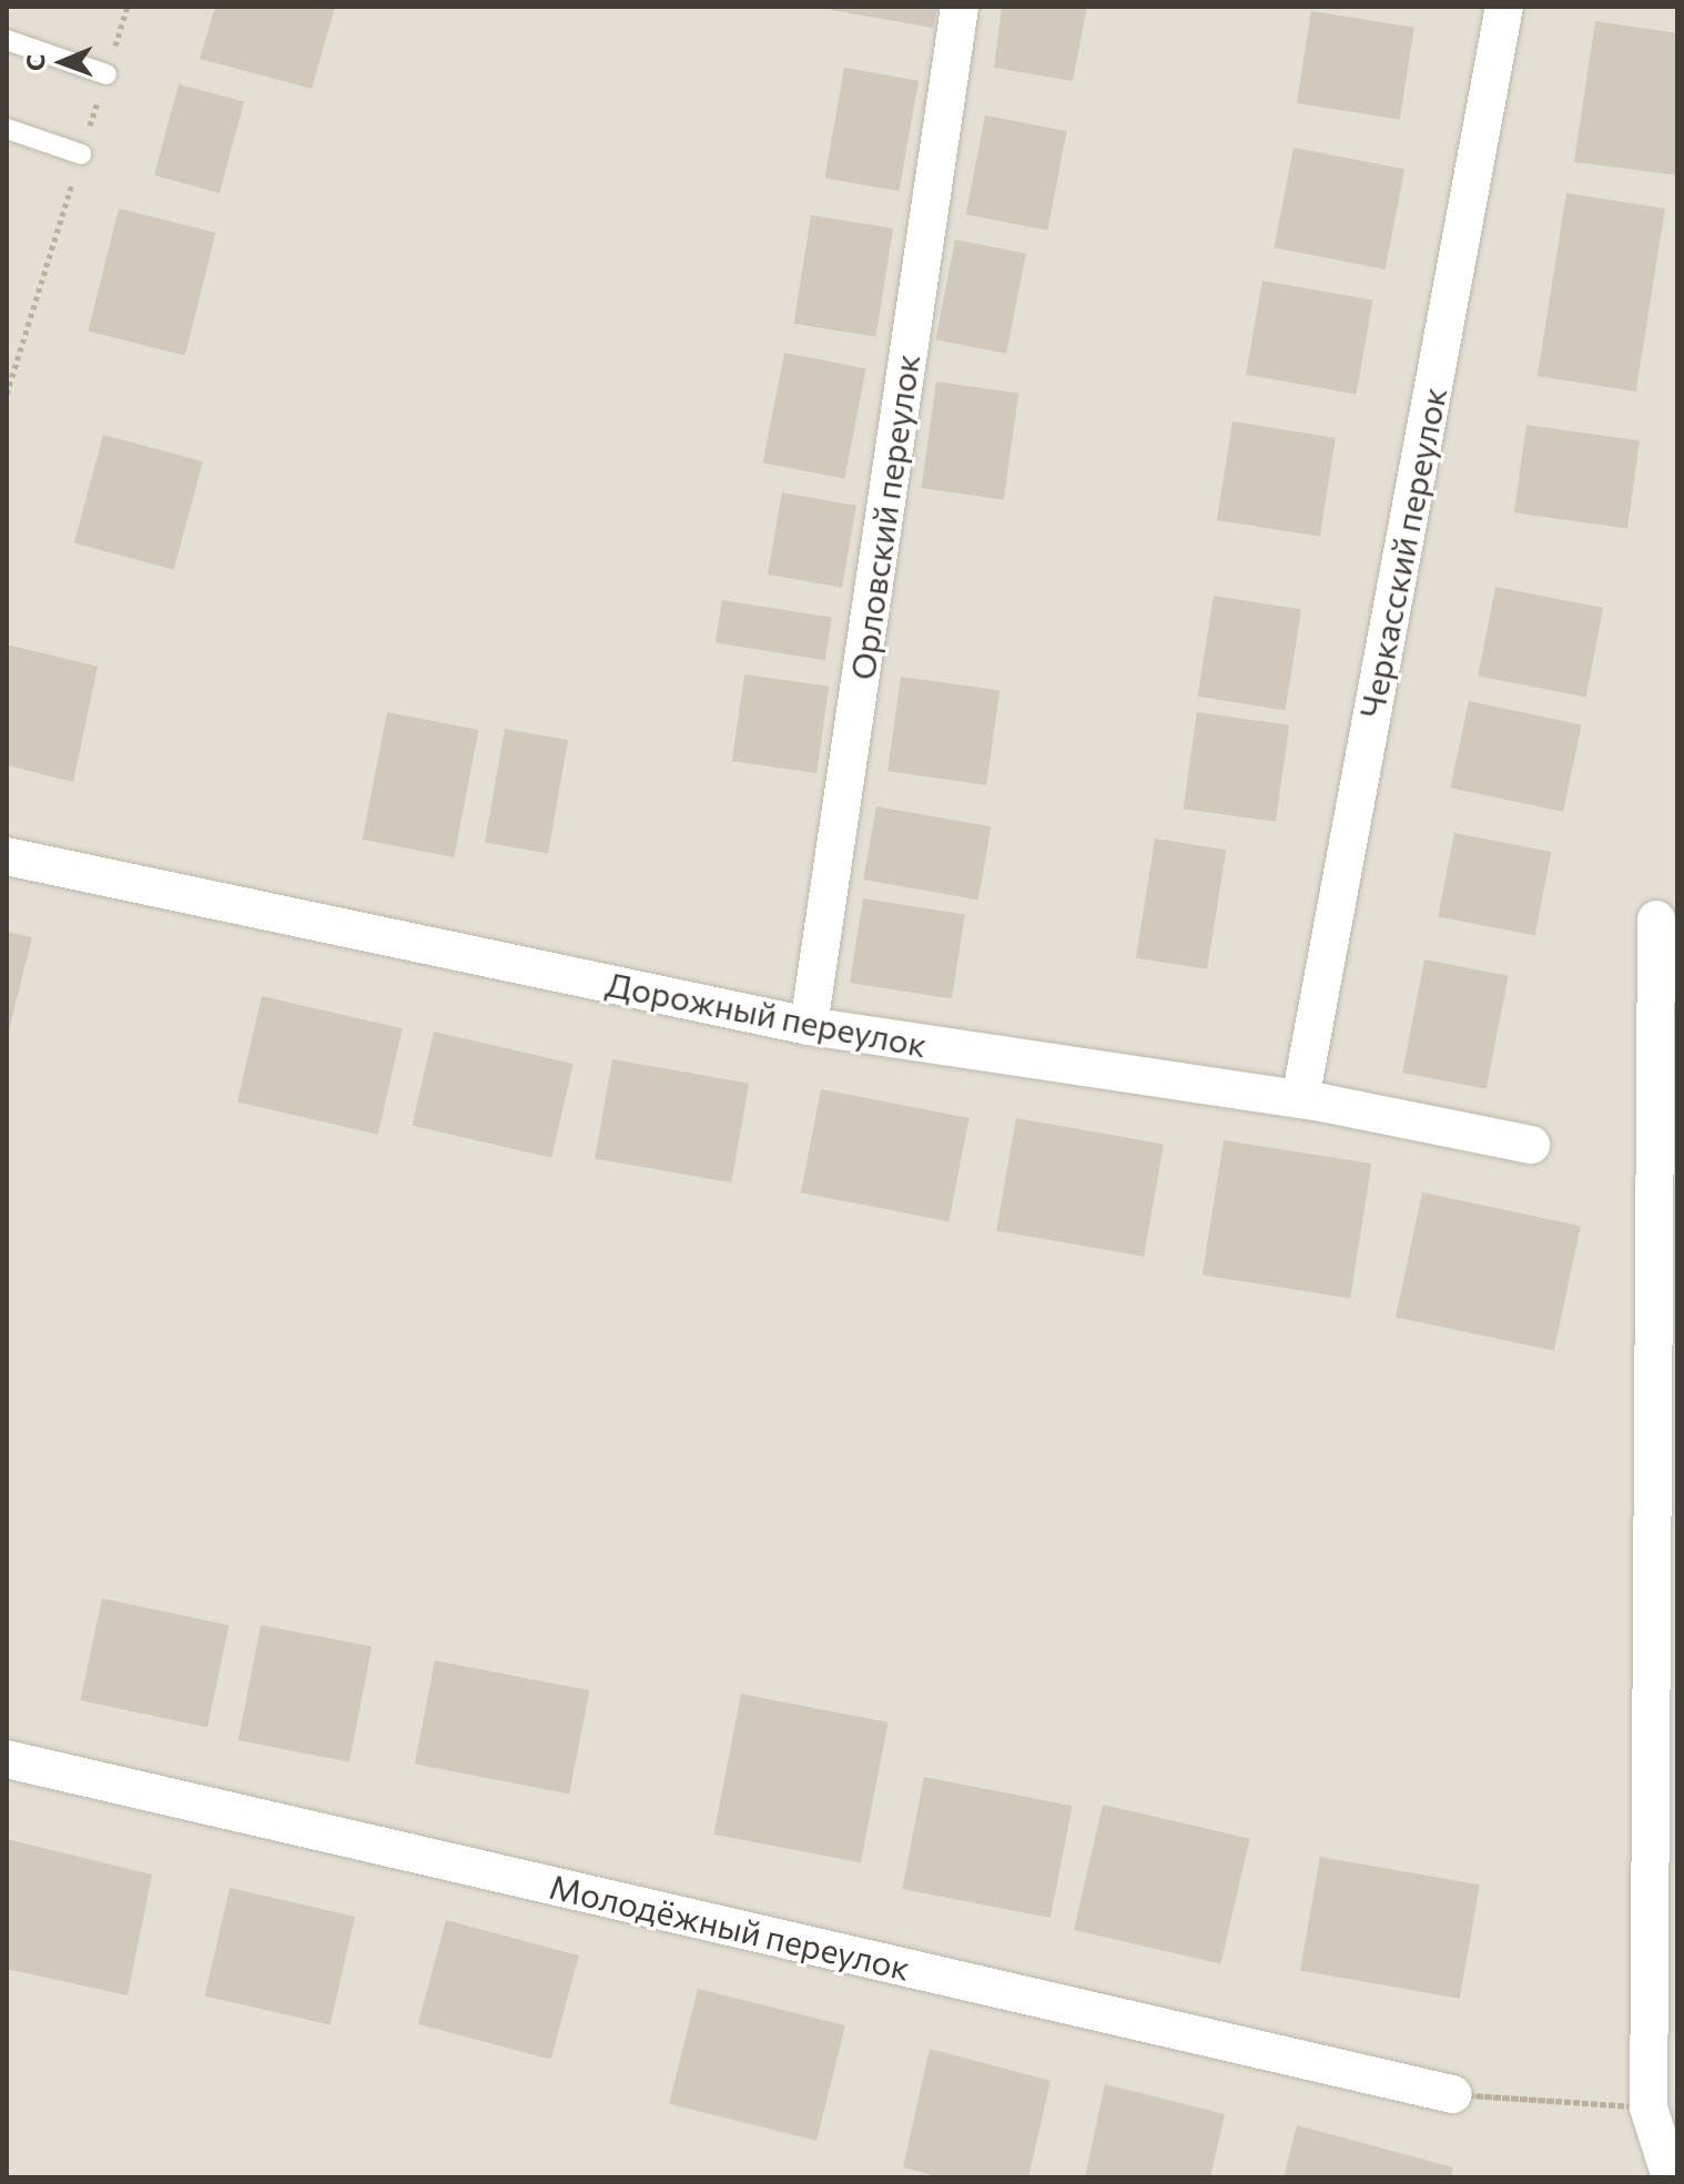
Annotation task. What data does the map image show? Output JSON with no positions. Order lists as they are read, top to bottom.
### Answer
{
  "streets": {
    "street": [
      "Орловский переулок",
      "Черкасский переулок",
      "Дорожный переулок",
      "Молодёжный переулок"
    ]
  },
  "crossings": [
    ["Орловский переулок", "Дорожный переулок"],
    ["Черкасский переулок", "Дорожный переулок"]
  ],
  "north": "left"
}
